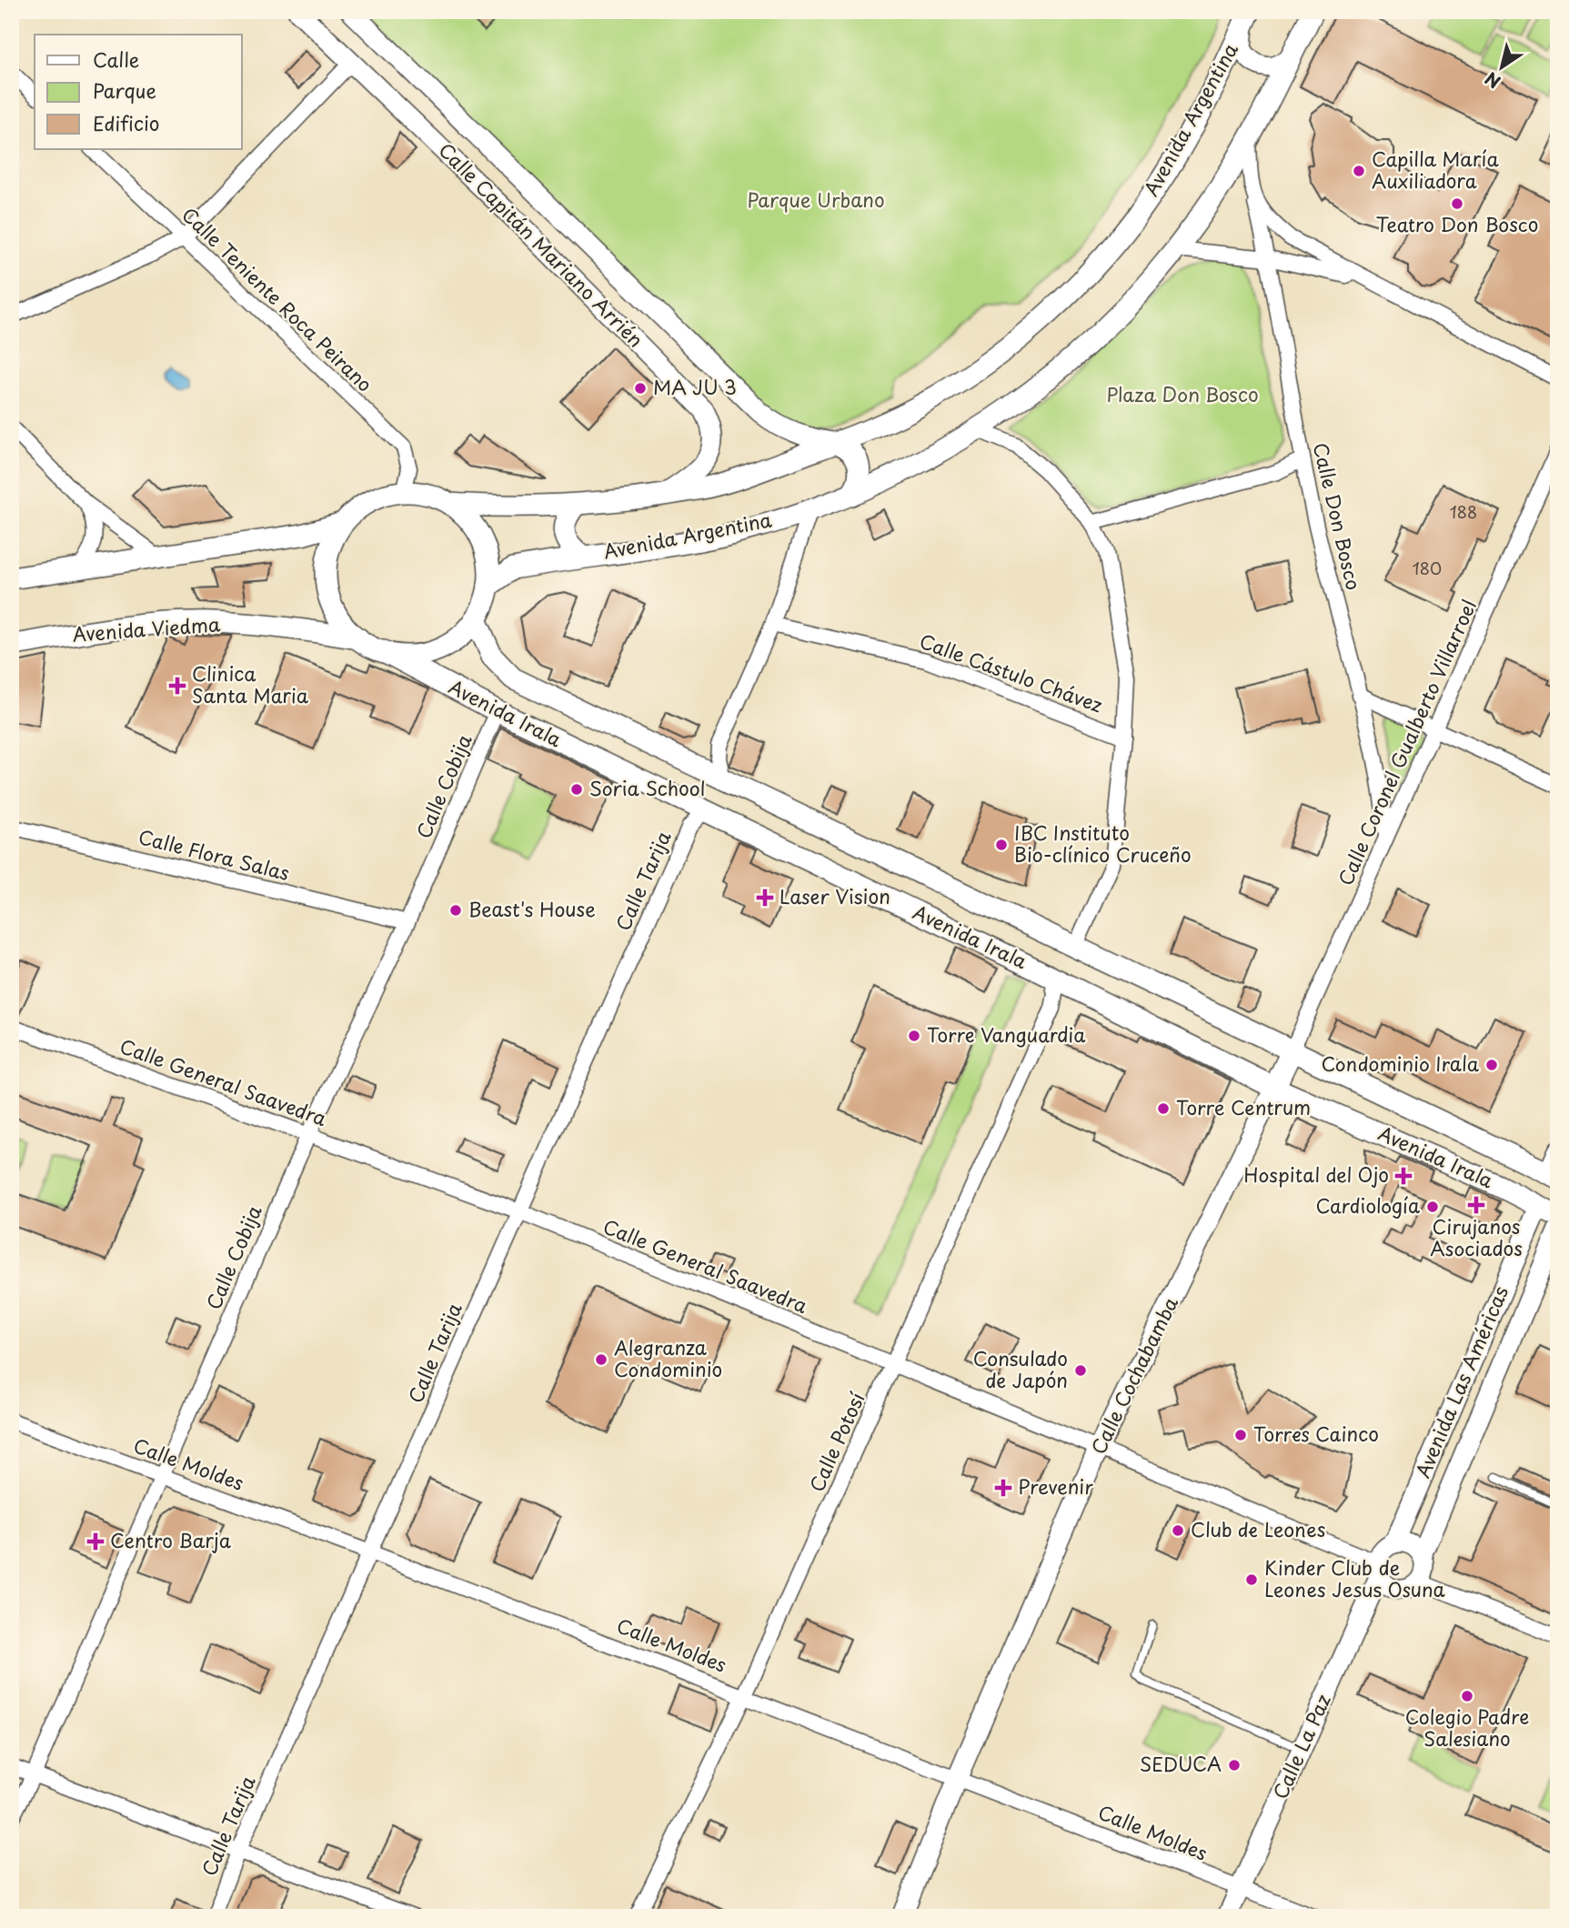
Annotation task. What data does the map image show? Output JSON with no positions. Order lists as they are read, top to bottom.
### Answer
{
  "streets": {
    "main road": [
      "Avenida Argentina",
      "Avenida Viedma",
      "Avenida Irala",
      "Calle Cochabamba",
      "Avenida Las Américas"
    ],
    "street": [
      "Calle Capitán Mariano Arrién",
      "Calle Teniente Roca Peirano",
      "Calle Don Bosco",
      "Calle Cástulo Chávez",
      "Calle Coronel Gualberto Villarroel",
      "Calle Cobija",
      "Calle Flora Salas",
      "Calle Tarija",
      "Calle General Saavedra",
      "Calle Potosí",
      "Calle Moldes",
      "Calle La Paz"
    ]
  },
  "crossings": [
    ["Avenida Argentina", "Calle Capitán Mariano Arrién"],
    ["Avenida Argentina", "Calle Teniente Roca Peirano"],
    ["Avenida Argentina", "Calle Don Bosco"],
    ["Avenida Argentina", "Avenida Viedma"],
    ["Avenida Argentina", "Avenida Irala"],
    ["Calle Teniente Roca Peirano", "Avenida Viedma"],
    ["Calle Teniente Roca Peirano", "Avenida Irala"],
    ["Calle Don Bosco", "Calle Coronel Gualberto Villarroel"],
    ["Avenida Viedma", "Avenida Irala"],
    ["Avenida Irala", "Calle Coronel Gualberto Villarroel"],
    ["Avenida Irala", "Calle Cobija"],
    ["Avenida Irala", "Calle Tarija"],
    ["Avenida Irala", "Calle Cochabamba"],
    ["Avenida Irala", "Avenida Las Américas"],
    ["Avenida Irala", "Calle Potosí"],
    ["Calle Coronel Gualberto Villarroel", "Calle Cochabamba"],
    ["Calle Cobija", "Calle Flora Salas"],
    ["Calle Cobija", "Calle General Saavedra"],
    ["Calle Cobija", "Calle Moldes"],
    ["Calle Tarija", "Calle General Saavedra"],
    ["Calle Tarija", "Calle Moldes"],
    ["Calle General Saavedra", "Calle Cochabamba"],
    ["Calle General Saavedra", "Avenida Las Américas"],
    ["Calle General Saavedra", "Calle Potosí"],
    ["Calle General Saavedra", "Calle La Paz"],
    ["Calle Cochabamba", "Calle Moldes"],
    ["Avenida Las Américas", "Calle La Paz"],
    ["Calle Potosí", "Calle Moldes"],
    ["Calle Moldes", "Calle La Paz"]
  ],
  "parks": ["Parque Urbano", "Plaza Don Bosco"],
  "places": {
    "other": [
      "Capilla María Auxiliadora",
      "Teatro Don Bosco",
      "MA JU 3",
      "Soria School",
      "IBC Instituto Bio-clínico Cruceño",
      "Beast's House",
      "Torre Vanguardia",
      "Condominio Irala",
      "Torre Centrum",
      "Cardiología",
      "Alegranza Condominio",
      "Consulado de Japón",
      "Torres Cainco",
      "Club de Leones",
      "Kinder Club de Leones Jesus Osuna",
      "Colegio Padre Salesiano",
      "SEDUCA"
    ],
    "health": [
      "Clinica Santa Maria",
      "Laser Vision",
      "Hospital del Ojo",
      "Cirujanos Asociados",
      "Prevenir",
      "Centro Barja"
    ]
  },
  "house_numbers": ["188", "180"],
  "legend": ["Calle", "Parque", "Edificio"],
  "north": "bottom left"
}
